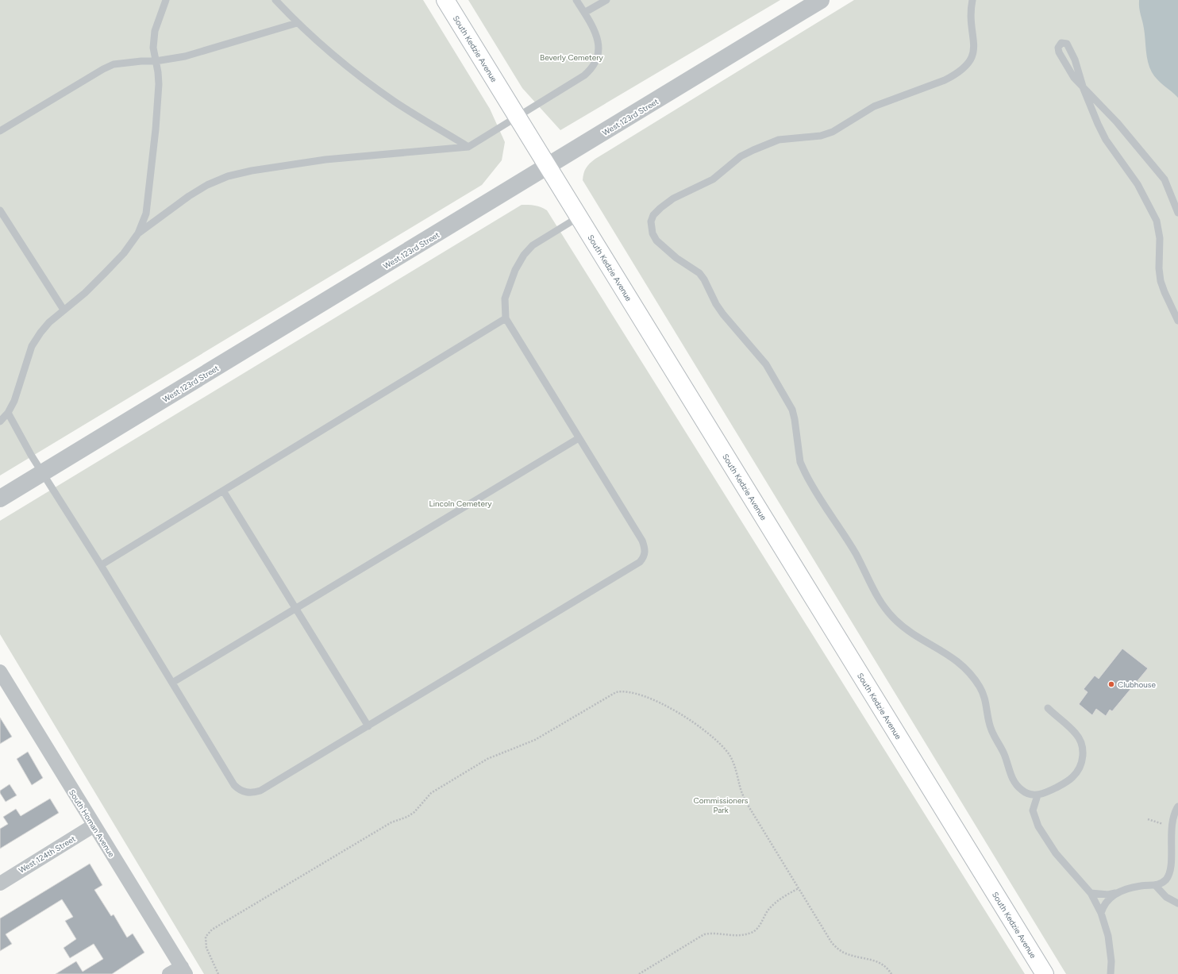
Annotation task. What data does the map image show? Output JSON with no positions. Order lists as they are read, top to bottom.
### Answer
{
  "streets": {
    "main road": ["South Kedzie Avenue"],
    "street": ["West 123rd Street", "South Homan Avenue", "West 124th Street"]
  },
  "crossings": [
    ["South Kedzie Avenue", "West 123rd Street"],
    ["South Homan Avenue", "West 124th Street"]
  ],
  "parks": ["Beverly Cemetery", "Lincoln Cemetery", "Commissioners Park"],
  "places": ["Clubhouse"]
}
